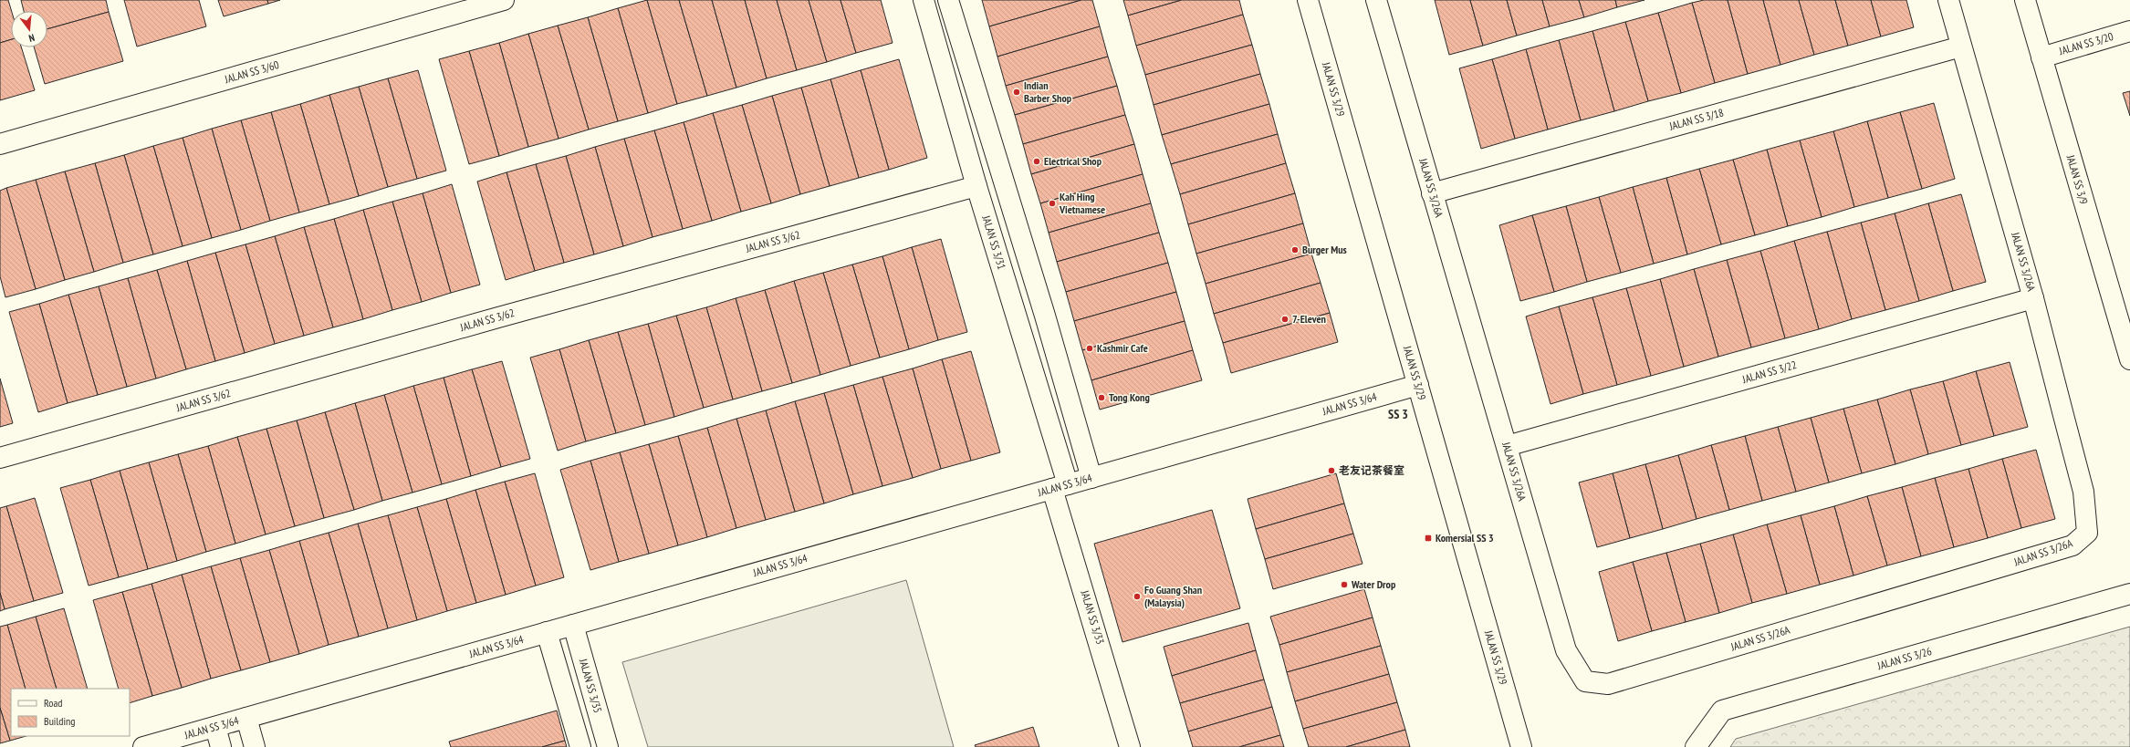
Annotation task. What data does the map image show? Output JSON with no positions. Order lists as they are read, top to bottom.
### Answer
{
  "streets": {
    "street": [
      "JALAN SS 3/20",
      "JALAN SS 3/60",
      "JALAN SS 3/29",
      "JALAN SS 3/18",
      "JALAN SS 3/9",
      "JALAN SS 3/26A",
      "JALAN SS 3/62",
      "JALAN SS 3/31",
      "JALAN SS 3/22",
      "JALAN SS 3/64",
      "JALAN SS 3/33",
      "JALAN SS 3/26",
      "JALAN SS 3/35"
    ]
  },
  "crossings": [
    ["JALAN SS 3/20", "JALAN SS 3/9"],
    ["JALAN SS 3/29", "JALAN SS 3/64"],
    ["JALAN SS 3/18", "JALAN SS 3/26A"],
    ["JALAN SS 3/26A", "JALAN SS 3/22"],
    ["JALAN SS 3/62", "JALAN SS 3/31"],
    ["JALAN SS 3/31", "JALAN SS 3/64"],
    ["JALAN SS 3/31", "JALAN SS 3/33"],
    ["JALAN SS 3/64", "JALAN SS 3/33"],
    ["JALAN SS 3/64", "JALAN SS 3/35"]
  ],
  "districts": ["SS 3"],
  "places": {
    "other": [
      "Indian Barber Shop",
      "Electrical Shop",
      "Kah Hing Vietnamese",
      "Burger Mus",
      "7-Eleven",
      "Kashmir Cafe",
      "Tong Kong",
      "老友记茶餐室",
      "Water Drop",
      "Fo Guang Shan (Malaysia)"
    ],
    "transit": ["Komersial SS 3"]
  },
  "legend": ["Road", "Building"],
  "north": "bottom"
}
